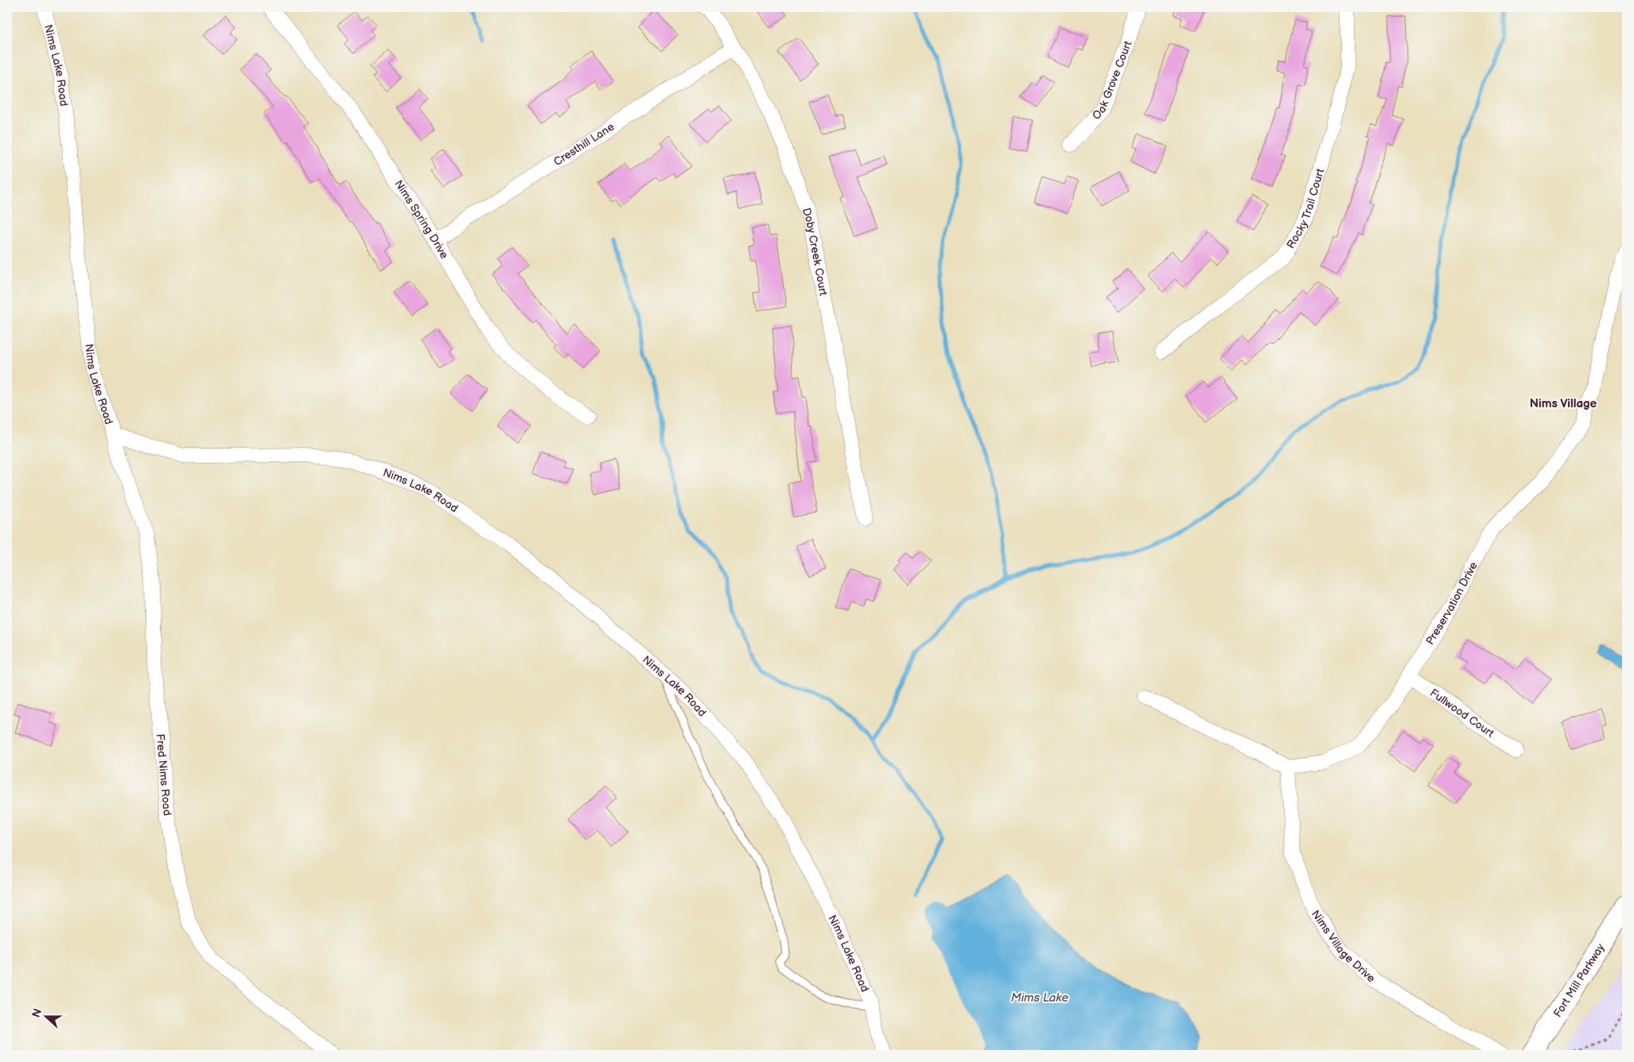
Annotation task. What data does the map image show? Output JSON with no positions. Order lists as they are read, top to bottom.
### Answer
{
  "streets": {
    "main road": ["Fort Mill Parkway"],
    "street": [
      "Nims Lake Road",
      "Oak Grove Court",
      "Cresthill Lane",
      "Rocky Trail Court",
      "Nims Spring Drive",
      "Doby Creek Court",
      "Preservation Drive",
      "Fullwood Court",
      "Fred Nims Road",
      "Nims Village Drive"
    ]
  },
  "crossings": [
    ["Nims Lake Road", "Fred Nims Road"],
    ["Cresthill Lane", "Nims Spring Drive"],
    ["Cresthill Lane", "Doby Creek Court"],
    ["Preservation Drive", "Fullwood Court"],
    ["Preservation Drive", "Nims Village Drive"]
  ],
  "districts": ["Nims Village"],
  "water": ["Mims Lake"],
  "north": "left"
}
